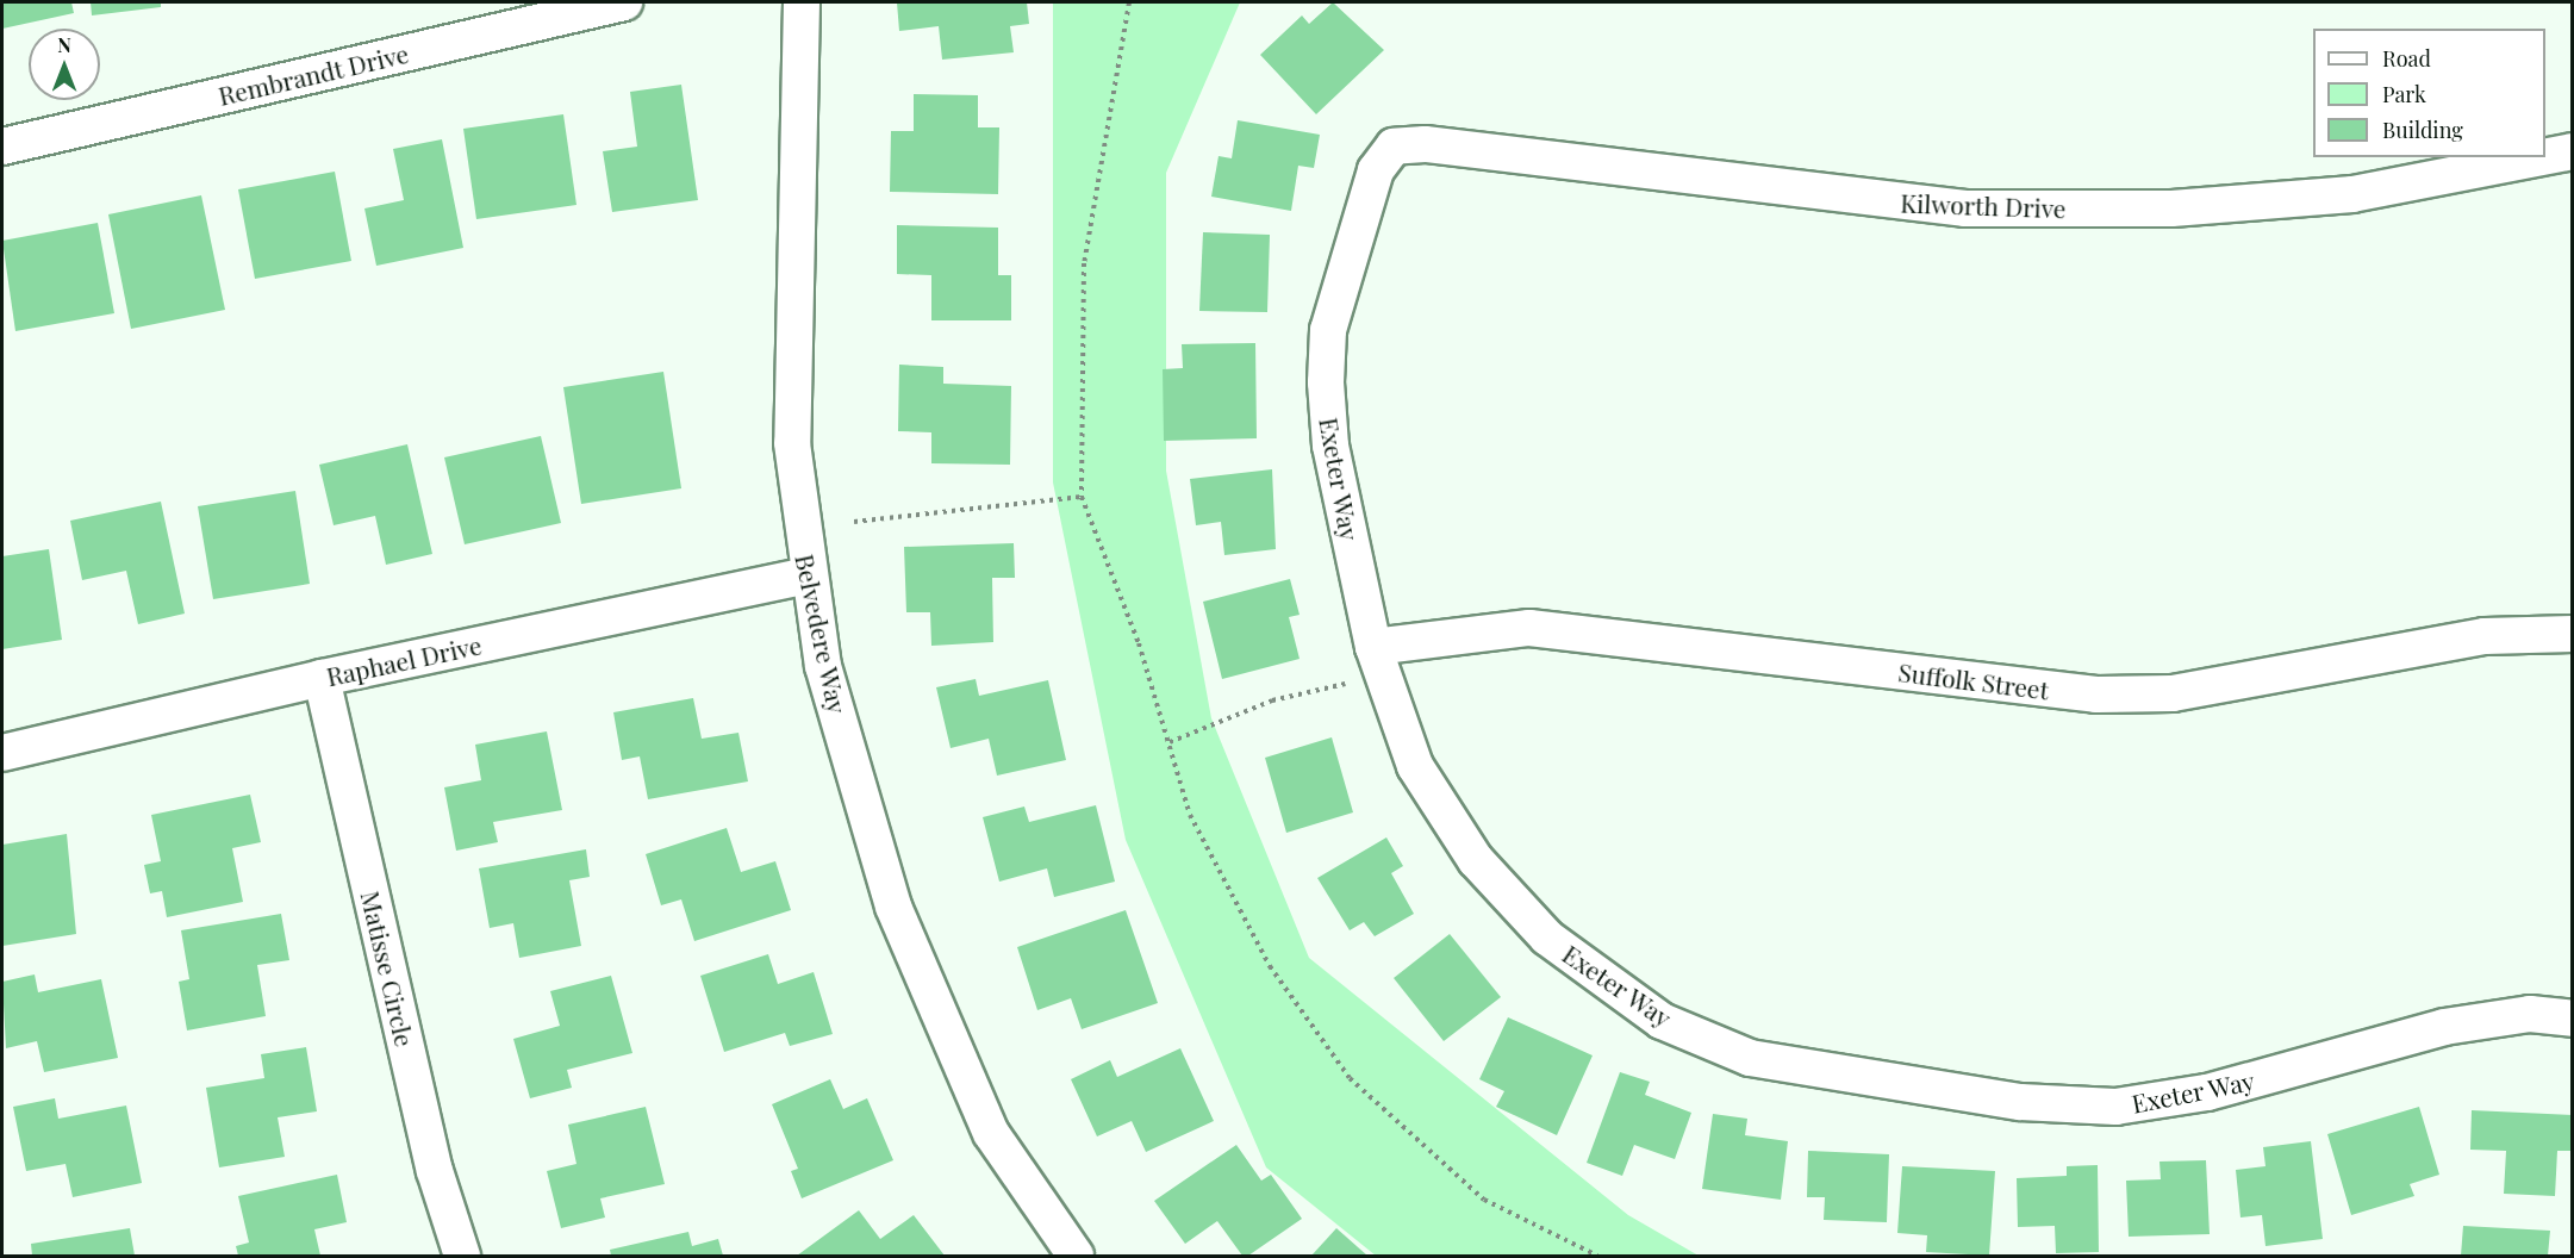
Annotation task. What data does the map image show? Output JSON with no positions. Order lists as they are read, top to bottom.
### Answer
{
  "streets": {
    "street": [
      "Rembrandt Drive",
      "Kilworth Drive",
      "Exeter Way",
      "Belvedere Way",
      "Raphael Drive",
      "Suffolk Street",
      "Matisse Circle"
    ]
  },
  "crossings": [
    ["Kilworth Drive", "Exeter Way"],
    ["Exeter Way", "Suffolk Street"],
    ["Belvedere Way", "Raphael Drive"],
    ["Raphael Drive", "Matisse Circle"]
  ],
  "legend": ["Road", "Park", "Building"],
  "north": "top"
}
